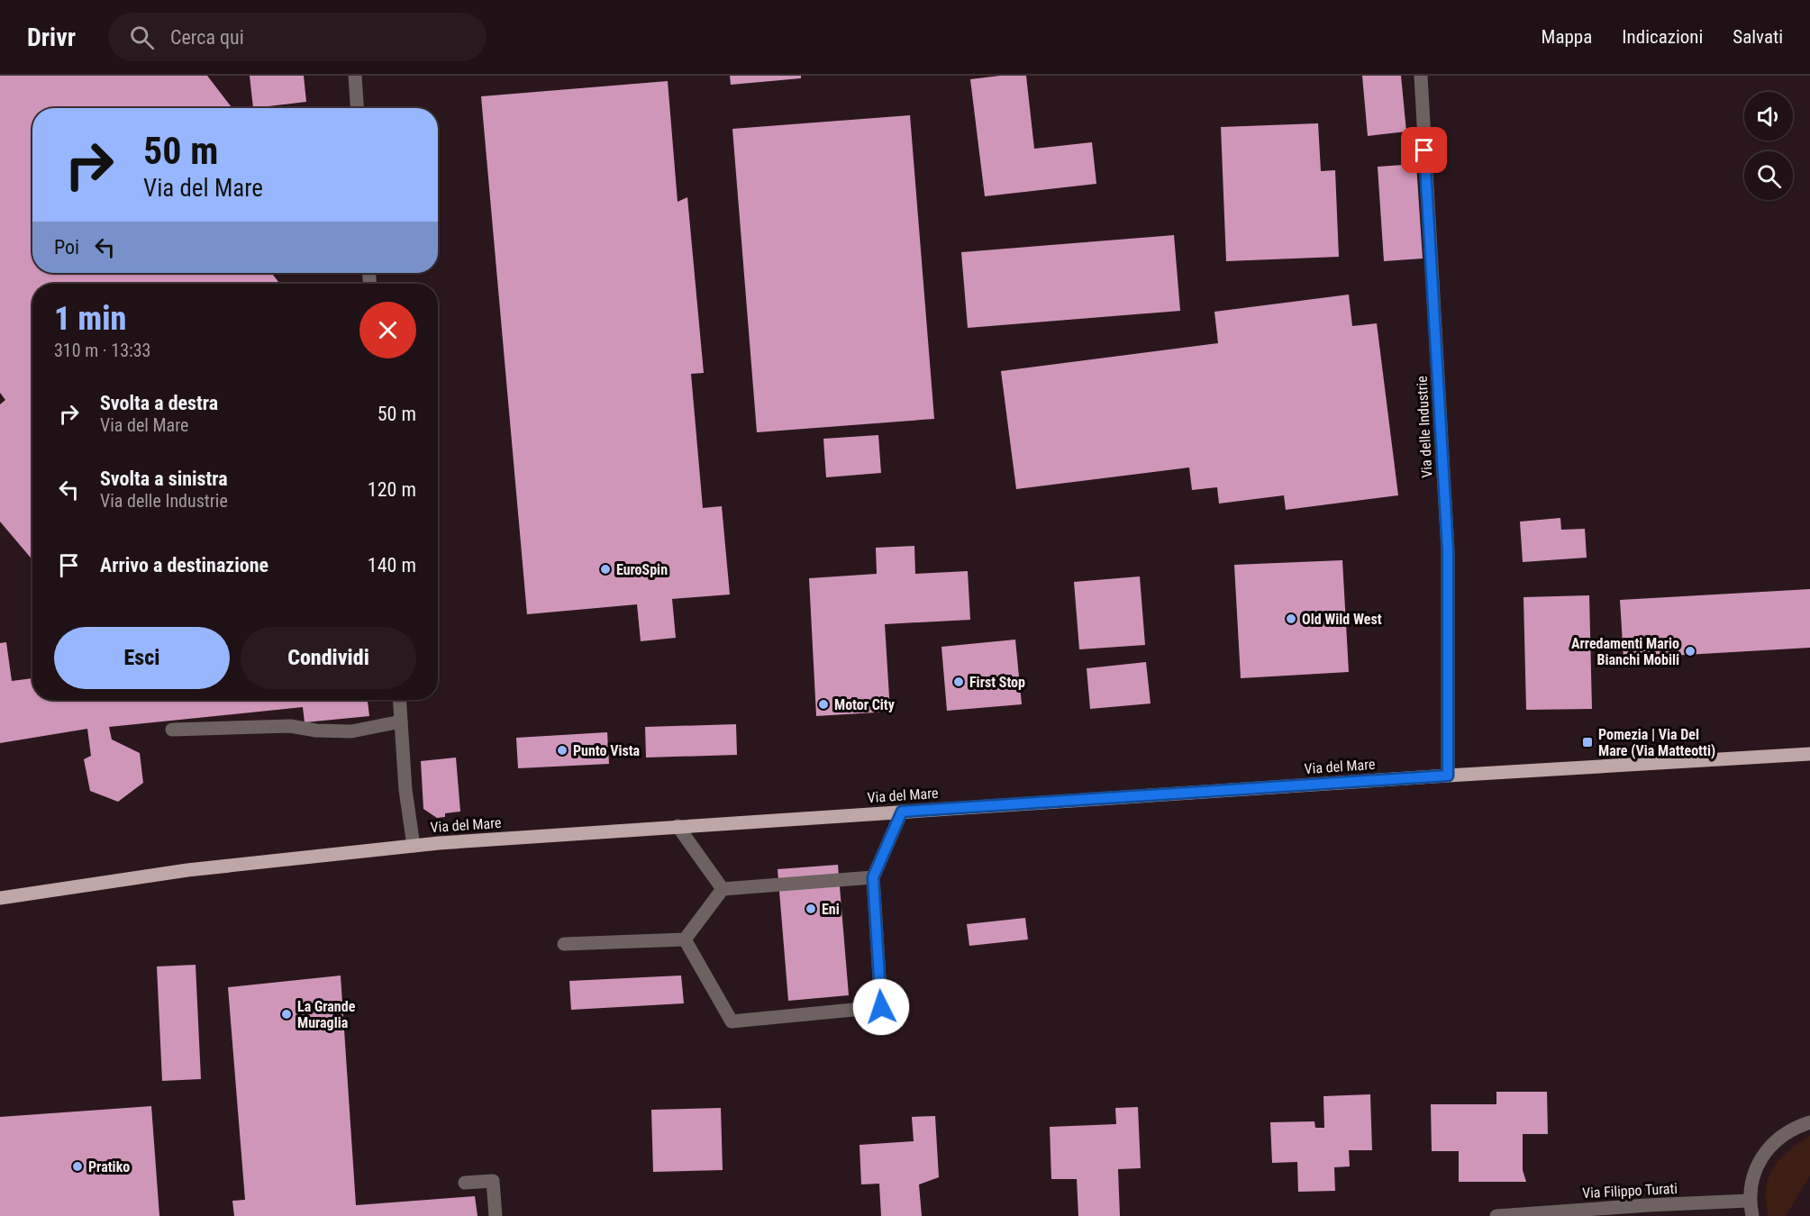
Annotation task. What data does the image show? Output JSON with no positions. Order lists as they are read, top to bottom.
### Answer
{
  "streets": {
    "main road": ["Via del Mare"],
    "street": ["Via delle Industrie", "Via Filippo Turati"]
  },
  "crossings": [
    ["Via delle Industrie", "Via del Mare"]
  ],
  "places": {
    "other": [
      "EuroSpin",
      "Old Wild West",
      "Arredamenti Mario Bianchi Mobili",
      "First Stop",
      "Motor City",
      "Punto Vista",
      "Eni",
      "La Grande Muraglia",
      "Pratiko"
    ],
    "transit": ["Pomezia | Via Del Mare (Via Matteotti)"]
  },
  "page": {
    "header": "Drivr",
    "search": "Cerca qui",
    "nav": ["Mappa", "Indicazioni", "Salvati"],
    "turn": ["50 m", "Via del Mare"],
    "then": "Poi",
    "heading": ["1 min", "310 m · 13:33"],
    "list": [
      {
        "name": "Svolta a destra",
        "note": "Via del Mare",
        "value": "50 m"
      },
      {
        "name": "Svolta a sinistra",
        "note": "Via delle Industrie",
        "value": "120 m"
      },
      {
        "name": "Arrivo a destinazione",
        "value": "140 m"
      }
    ],
    "buttons": ["Esci", "Condividi"]
  }
}
